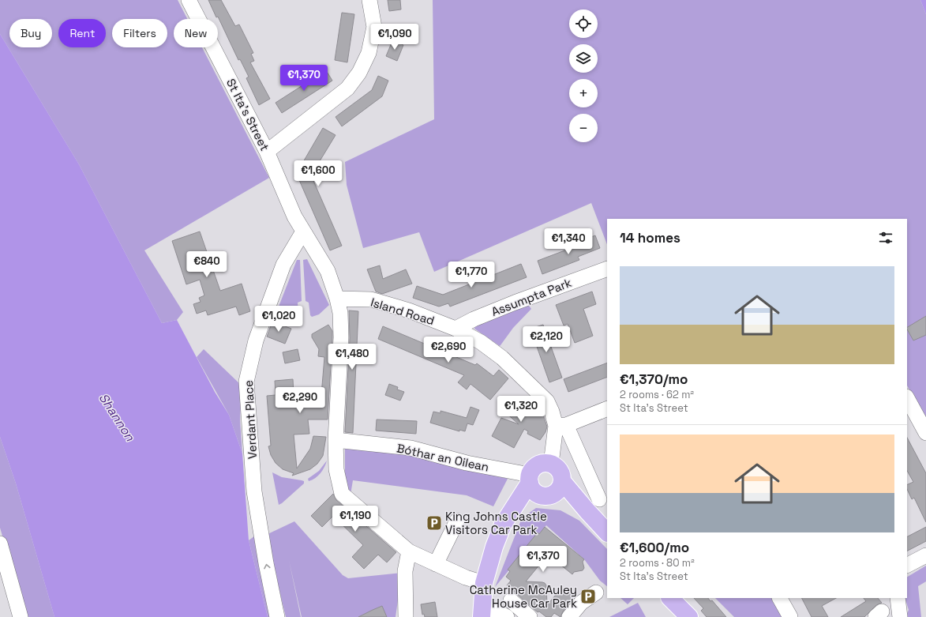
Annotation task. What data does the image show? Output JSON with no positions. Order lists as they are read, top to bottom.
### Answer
{
  "streets": {
    "street": [
      "St Ita's Street",
      "Assumpta Park",
      "Island Road",
      "Verdant Place",
      "Bóthar an Oilean"
    ]
  },
  "crossings": [
    ["St Ita's Street", "Verdant Place"],
    ["Assumpta Park", "Island Road"],
    ["Island Road", "Bóthar an Oilean"]
  ],
  "water": ["Shannon"],
  "places": {
    "parking": ["King Johns Castle Visitors Car Park", "Catherine McAuley House Car Park"]
  },
  "page": {
    "map_buttons": ["+", "−"],
    "chip": [
      "Buy",
      "Rent",
      "Filters",
      "New"
    ],
    "price": [
      "€1,090",
      "€1,370",
      "€1,600",
      "€1,340",
      "€840",
      "€1,770",
      "€1,020",
      "€2,120",
      "€2,690",
      "€1,480",
      "€2,290",
      "€1,320",
      "€1,190",
      "€1,370"
    ],
    "heading": "14 homes",
    "list": [
      {
        "name": "€1,370/mo",
        "note": "2 rooms · 62 m² · St Ita's Street"
      },
      {
        "name": "€1,600/mo",
        "note": "2 rooms · 80 m² · St Ita's Street"
      }
    ]
  }
}
